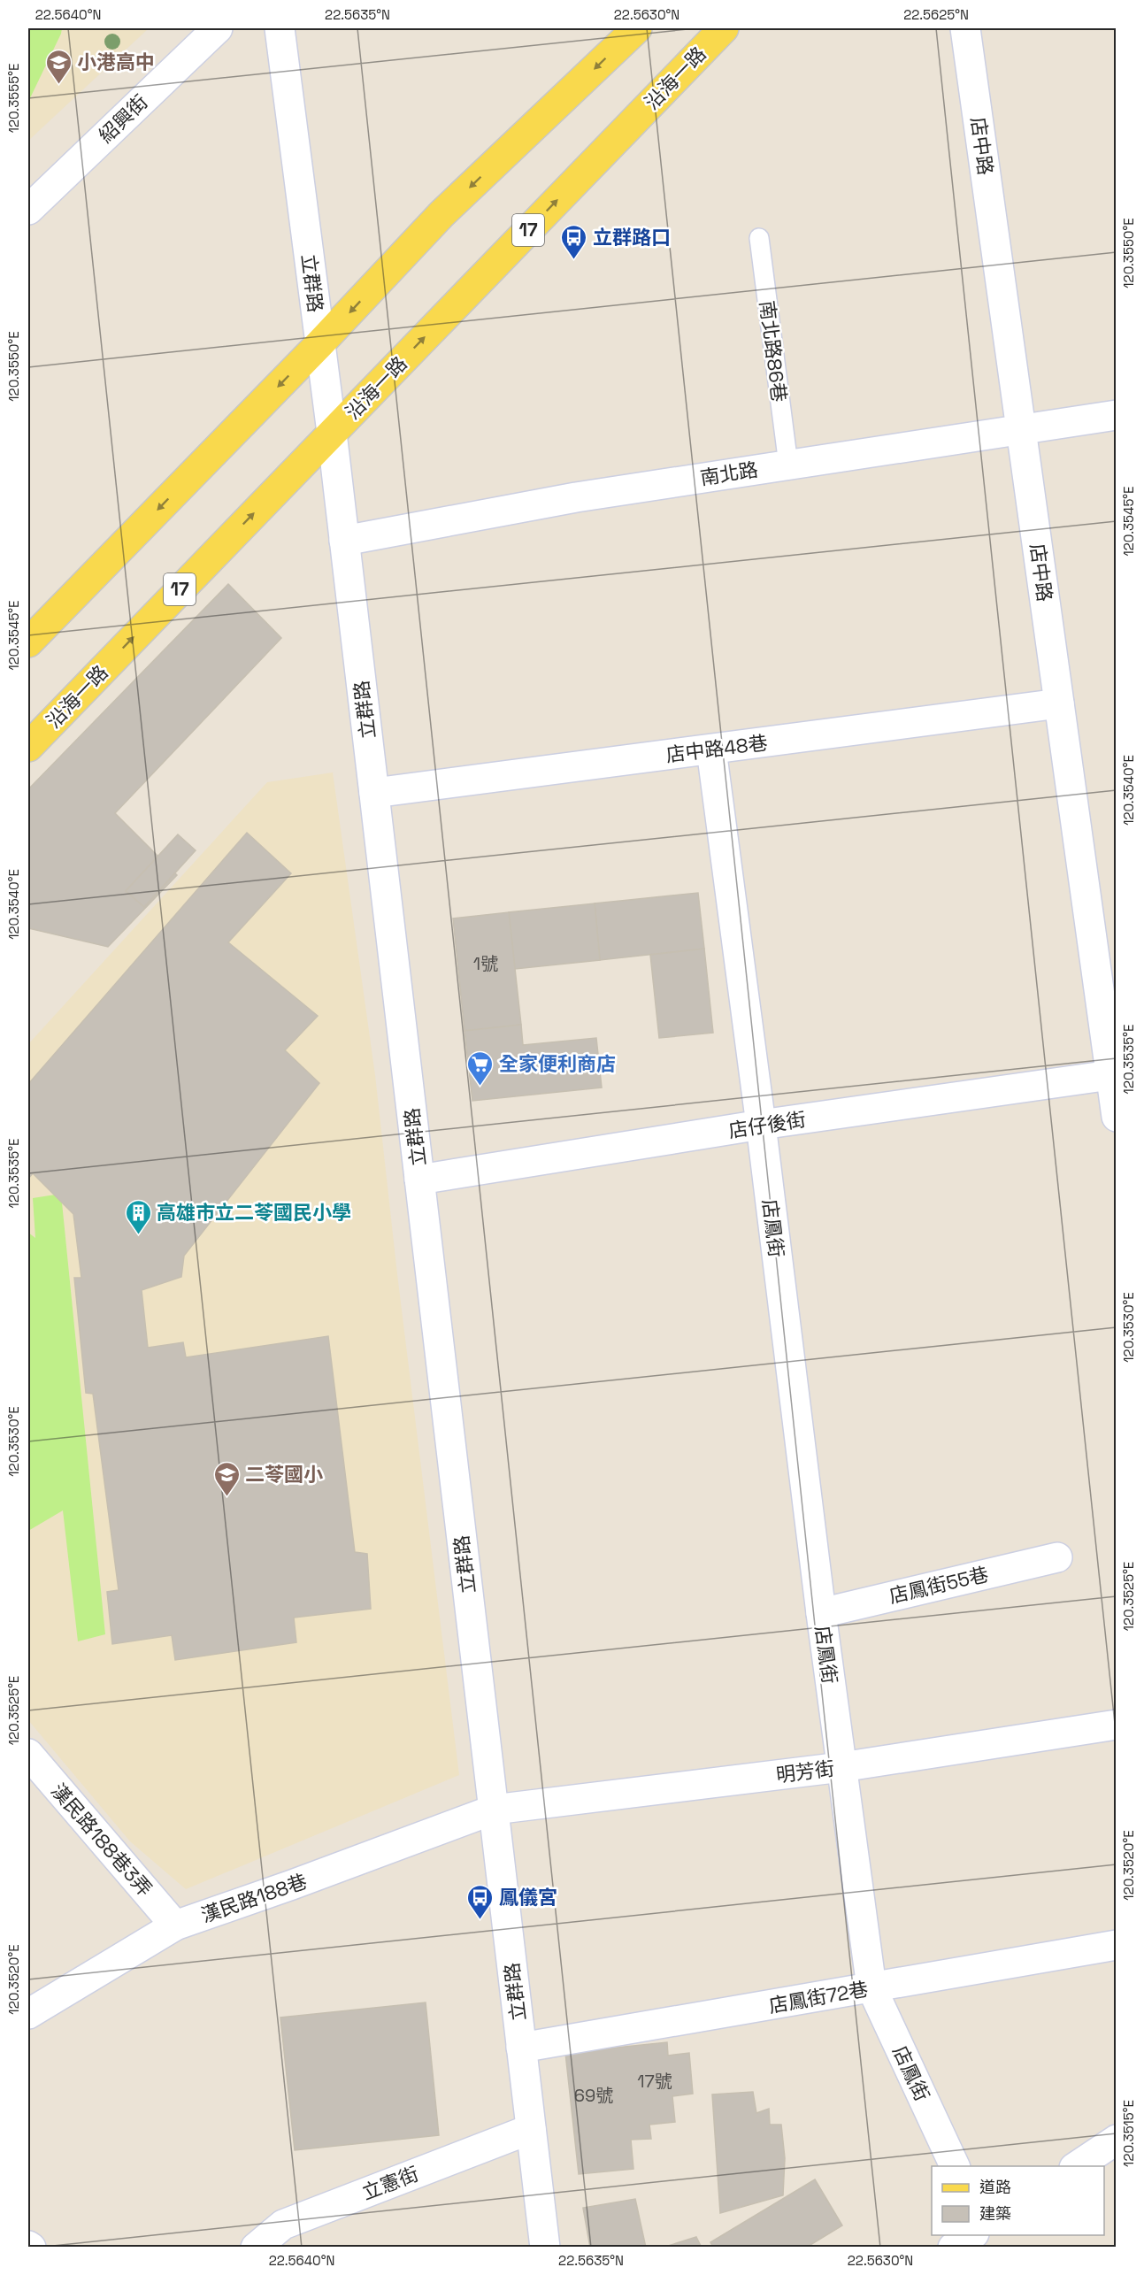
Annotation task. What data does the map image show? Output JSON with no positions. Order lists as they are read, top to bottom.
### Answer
{
  "streets": {
    "main road": ["沿海一路", "17"],
    "street": [
      "紹興街",
      "店中路",
      "立群路",
      "南北路",
      "店中路48巷",
      "店仔後街",
      "店鳳街",
      "店鳳街55巷",
      "明芳街",
      "漢民路188巷3弄",
      "漢民路188巷",
      "店鳳街72巷",
      "立憲街"
    ],
    "lane": ["南北路86巷"]
  },
  "crossings": [
    ["沿海一路", "立群路"],
    ["店中路", "南北路"],
    ["店中路", "店中路48巷"],
    ["店中路", "店仔後街"],
    ["立群路", "南北路"],
    ["立群路", "店中路48巷"],
    ["立群路", "店仔後街"],
    ["立群路", "明芳街"],
    ["立群路", "漢民路188巷"],
    ["立群路", "店鳳街72巷"],
    ["立群路", "立憲街"],
    ["南北路86巷", "南北路"],
    ["店中路48巷", "店鳳街"],
    ["店仔後街", "店鳳街"],
    ["店鳳街", "店鳳街55巷"],
    ["店鳳街", "明芳街"],
    ["店鳳街", "店鳳街72巷"],
    ["明芳街", "漢民路188巷"],
    ["漢民路188巷3弄", "漢民路188巷"]
  ],
  "places": {
    "school or university": ["小港高中", "二苓國小"],
    "bus stop": ["立群路口", "鳳儀宮"],
    "supermarket": ["全家便利商店"],
    "building": ["高雄市立二苓國民小學"]
  },
  "house_numbers": ["1號", "17號", "69號"],
  "legend": ["道路", "建築"],
  "coordinates": [
    "22.5640°N",
    "22.5635°N",
    "22.5630°N",
    "22.5625°N",
    "120.3555°E",
    "120.3550°E",
    "120.3545°E",
    "120.3540°E",
    "120.3535°E",
    "120.3530°E",
    "120.3525°E",
    "120.3520°E",
    "120.3515°E"
  ]
}
